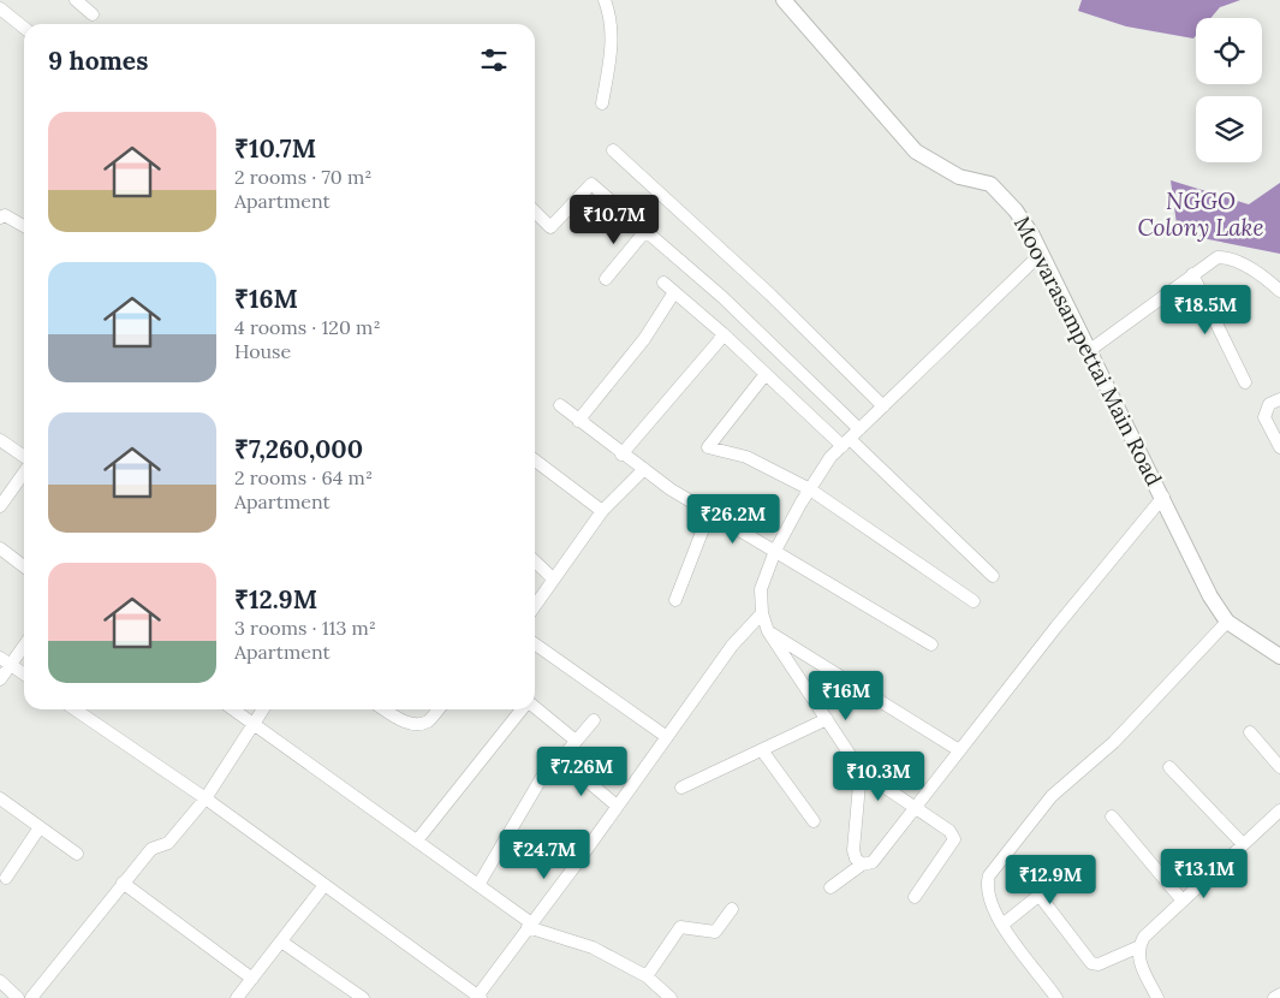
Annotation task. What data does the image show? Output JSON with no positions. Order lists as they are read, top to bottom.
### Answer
{
  "streets": {
    "street": ["Moovarasampettai Main Road"]
  },
  "water": ["NGGO Colony Lake"],
  "page": {
    "heading": "9 homes",
    "list": [
      {
        "name": "₹10.7M",
        "note": "2 rooms · 70 m² · Apartment"
      },
      {
        "name": "₹16M",
        "note": "4 rooms · 120 m² · House"
      },
      {
        "name": "₹7,260,000",
        "note": "2 rooms · 64 m² · Apartment"
      },
      {
        "name": "₹12.9M",
        "note": "3 rooms · 113 m² · Apartment"
      }
    ],
    "price": [
      "₹10.7M",
      "₹18.5M",
      "₹26.2M",
      "₹16M",
      "₹7.26M",
      "₹10.3M",
      "₹24.7M",
      "₹13.1M",
      "₹12.9M"
    ]
  }
}
